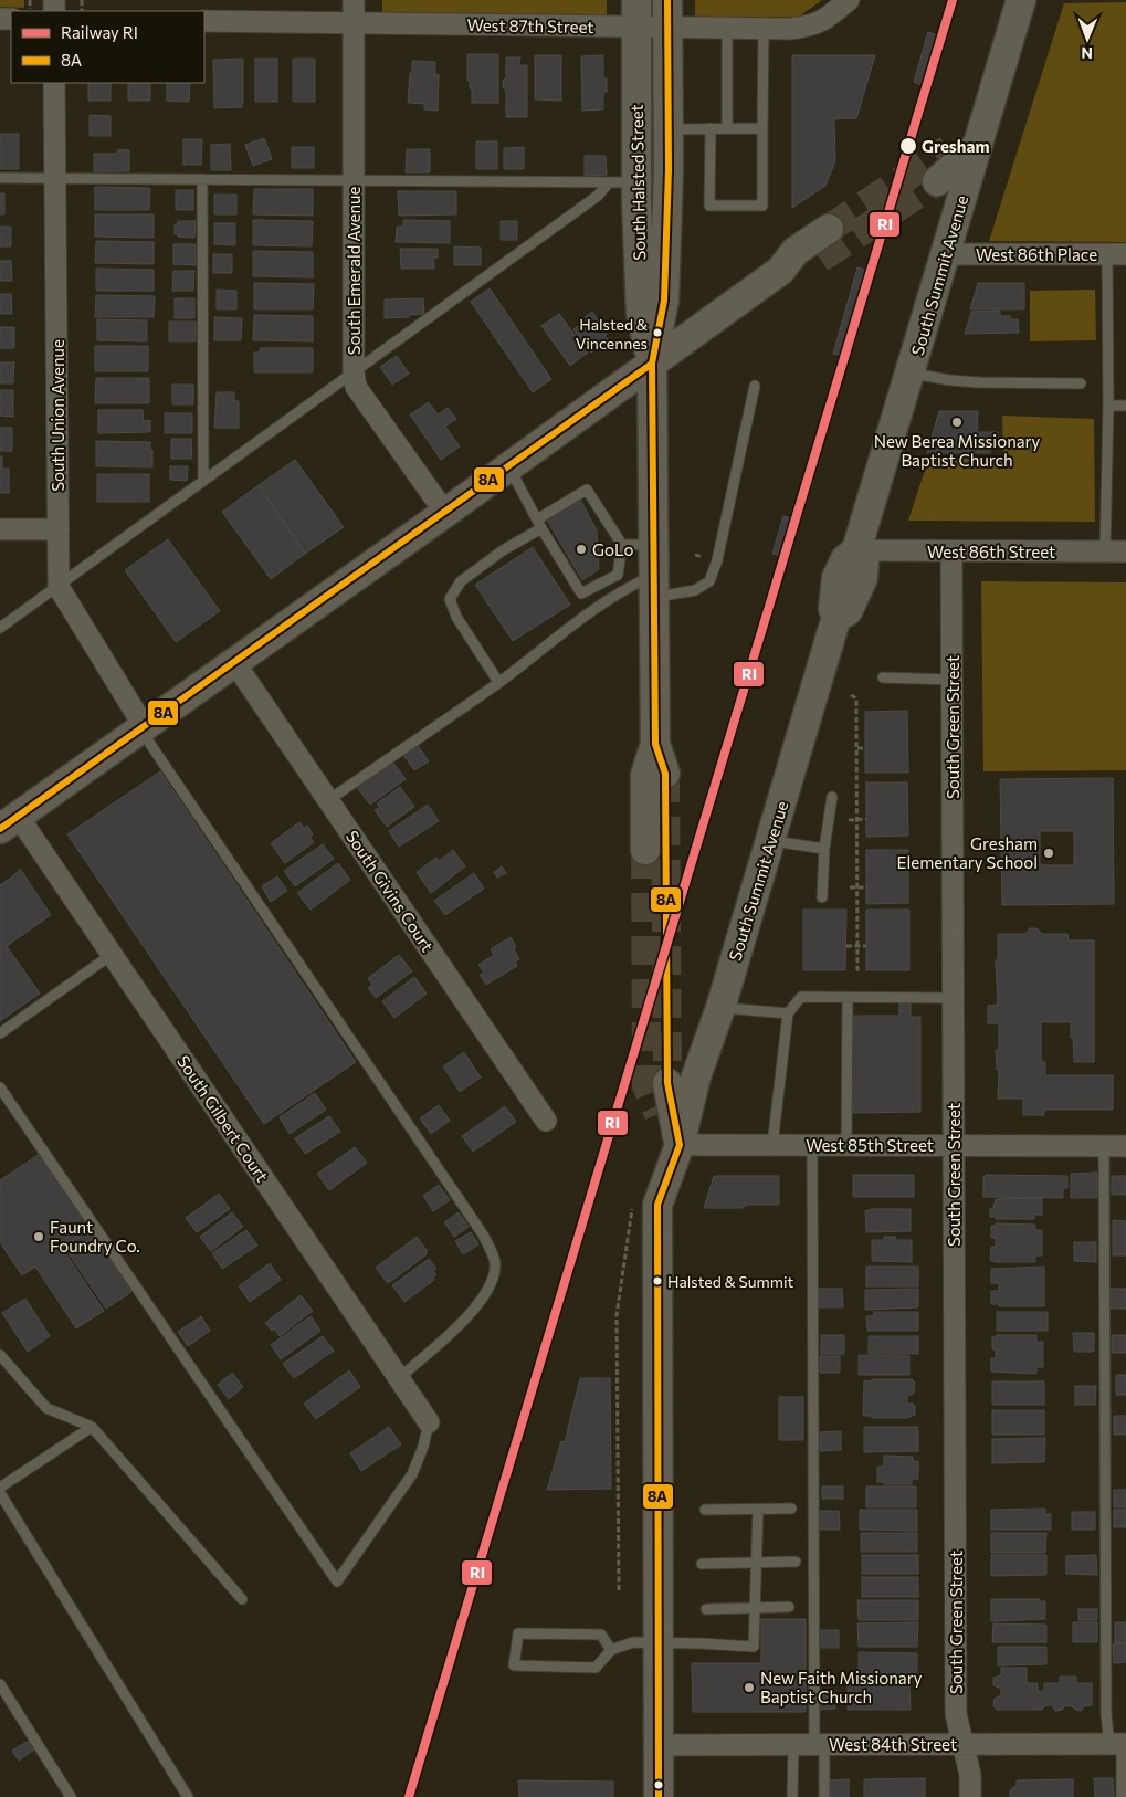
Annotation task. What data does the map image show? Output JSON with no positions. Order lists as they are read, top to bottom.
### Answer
{
  "streets": {
    "main road": ["South Halsted Street", "South Summit Avenue"],
    "street": [
      "West 87th Street",
      "West 86th Place",
      "South Emerald Avenue",
      "South Union Avenue",
      "West 86th Street",
      "South Green Street",
      "South Givins Court",
      "South Gilbert Court",
      "West 85th Street",
      "West 84th Street"
    ]
  },
  "crossings": [
    ["West 87th Street", "South Halsted Street"],
    ["West 87th Street", "South Emerald Avenue"],
    ["West 86th Place", "South Summit Avenue"],
    ["South Summit Avenue", "West 86th Street"],
    ["South Summit Avenue", "West 85th Street"],
    ["West 86th Street", "South Green Street"],
    ["South Green Street", "West 85th Street"],
    ["South Green Street", "West 84th Street"]
  ],
  "places": [
    "Gresham",
    "Halsted & Vincennes",
    "New Berea Missionary Baptist Church",
    "GoLo",
    "Gresham Elementary School",
    "Faunt Foundry Co.",
    "Halsted & Summit",
    "New Faith Missionary Baptist Church"
  ],
  "lines": ["rail line RI", "transit line 8A"],
  "legend": ["Railway RI", "8A"],
  "north": "bottom"
}
